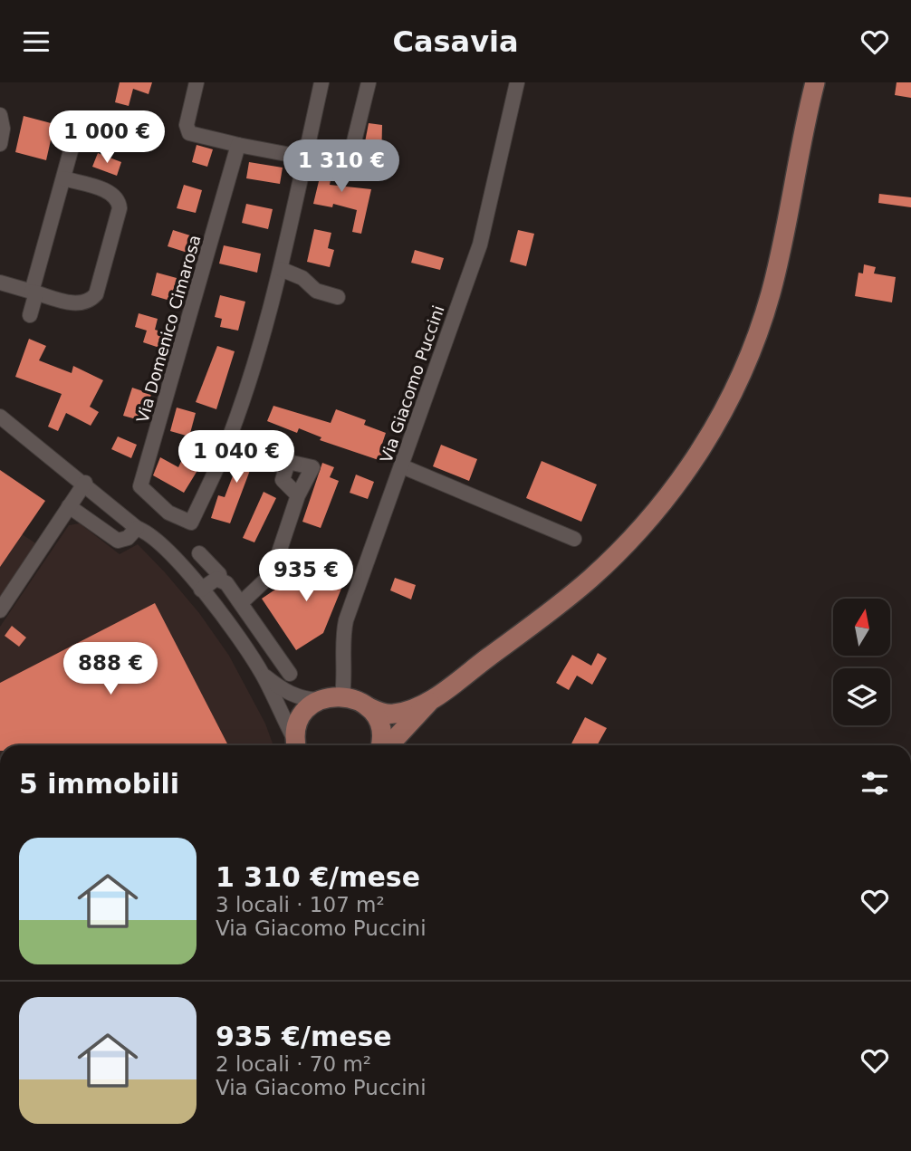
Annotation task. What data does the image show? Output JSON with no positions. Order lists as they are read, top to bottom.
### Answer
{
  "streets": {
    "street": ["Via Domenico Cimarosa", "Via Giacomo Puccini"]
  },
  "north": "top",
  "page": {
    "header": "Casavia",
    "price": [
      "1 000 €",
      "1 310 €",
      "1 040 €",
      "935 €",
      "888 €"
    ],
    "heading": "5 immobili",
    "list": [
      {
        "name": "1 310 €/mese",
        "note": "3 locali · 107 m² · Via Giacomo Puccini"
      },
      {
        "name": "935 €/mese",
        "note": "2 locali · 70 m² · Via Giacomo Puccini"
      }
    ]
  }
}
